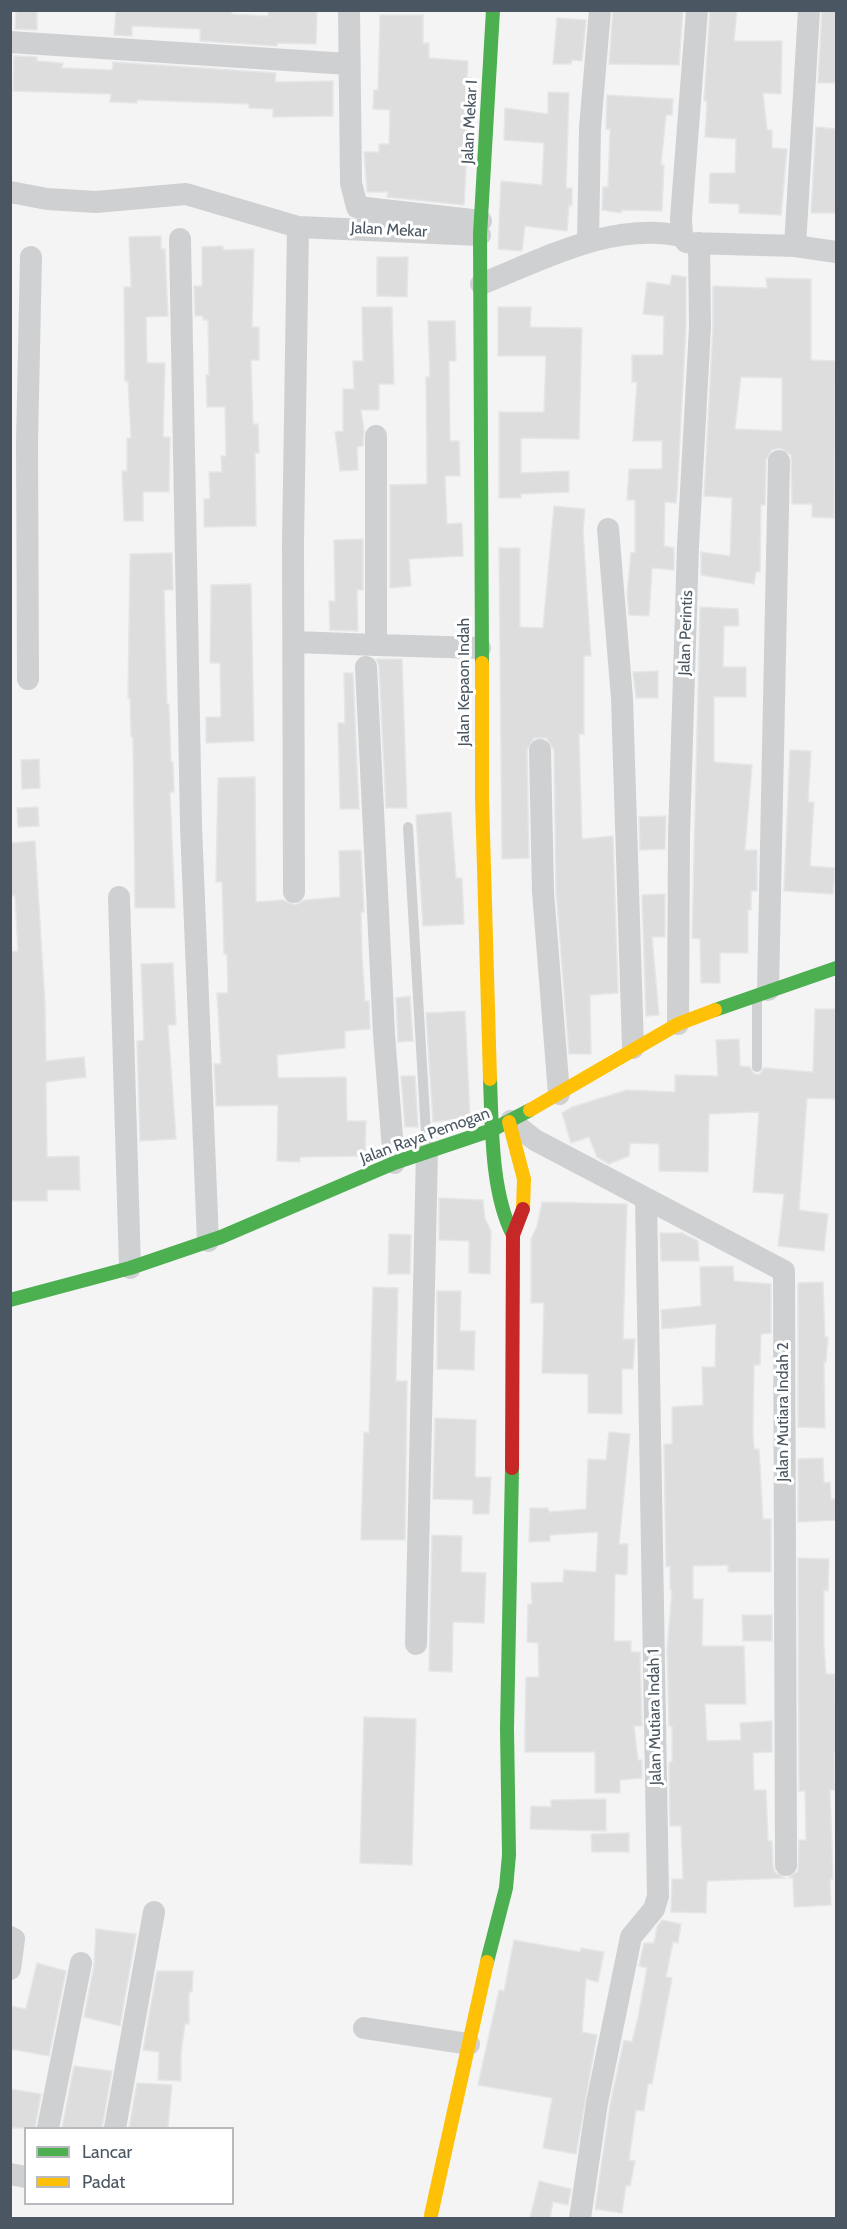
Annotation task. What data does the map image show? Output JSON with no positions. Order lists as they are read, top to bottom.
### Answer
{
  "streets": {
    "street": [
      "Jalan Mekar I",
      "Jalan Mekar",
      "Jalan Perintis",
      "Jalan Kepaon Indah",
      "Jalan Raya Pemogan",
      "Jalan Mutiara Indah 2",
      "Jalan Mutiara Indah 1"
    ]
  },
  "crossings": [
    ["Jalan Mekar I", "Jalan Mekar"],
    ["Jalan Mekar I", "Jalan Kepaon Indah"],
    ["Jalan Mekar", "Jalan Kepaon Indah"],
    ["Jalan Perintis", "Jalan Raya Pemogan"],
    ["Jalan Kepaon Indah", "Jalan Raya Pemogan"],
    ["Jalan Kepaon Indah", "Jalan Mutiara Indah 2"],
    ["Jalan Raya Pemogan", "Jalan Mutiara Indah 2"],
    ["Jalan Mutiara Indah 2", "Jalan Mutiara Indah 1"]
  ],
  "legend": ["Lancar", "Padat"]
}
